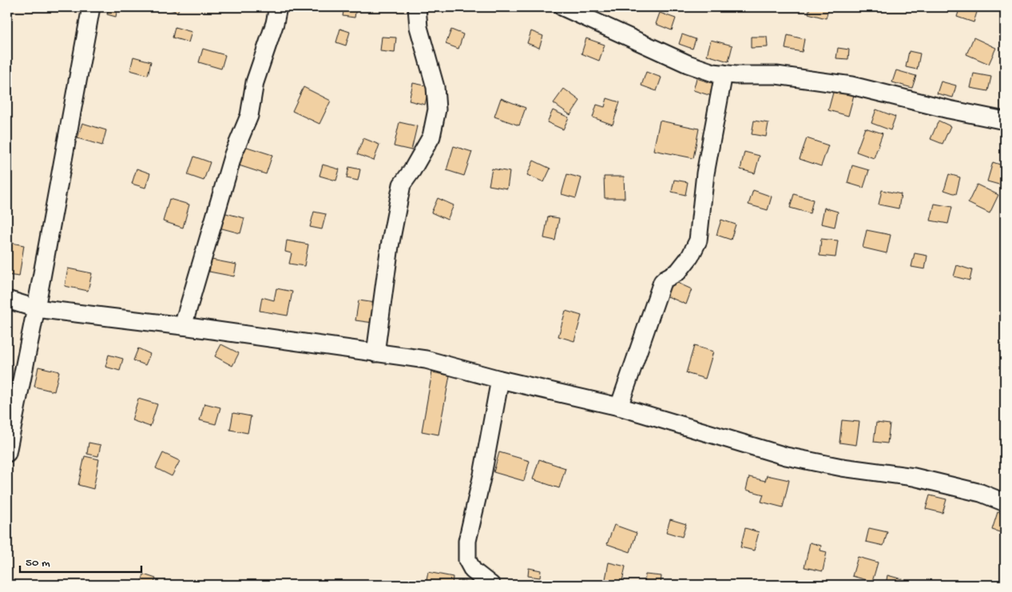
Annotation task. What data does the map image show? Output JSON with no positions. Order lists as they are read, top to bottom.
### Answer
{
  "scale_bar": "50 m"
}
